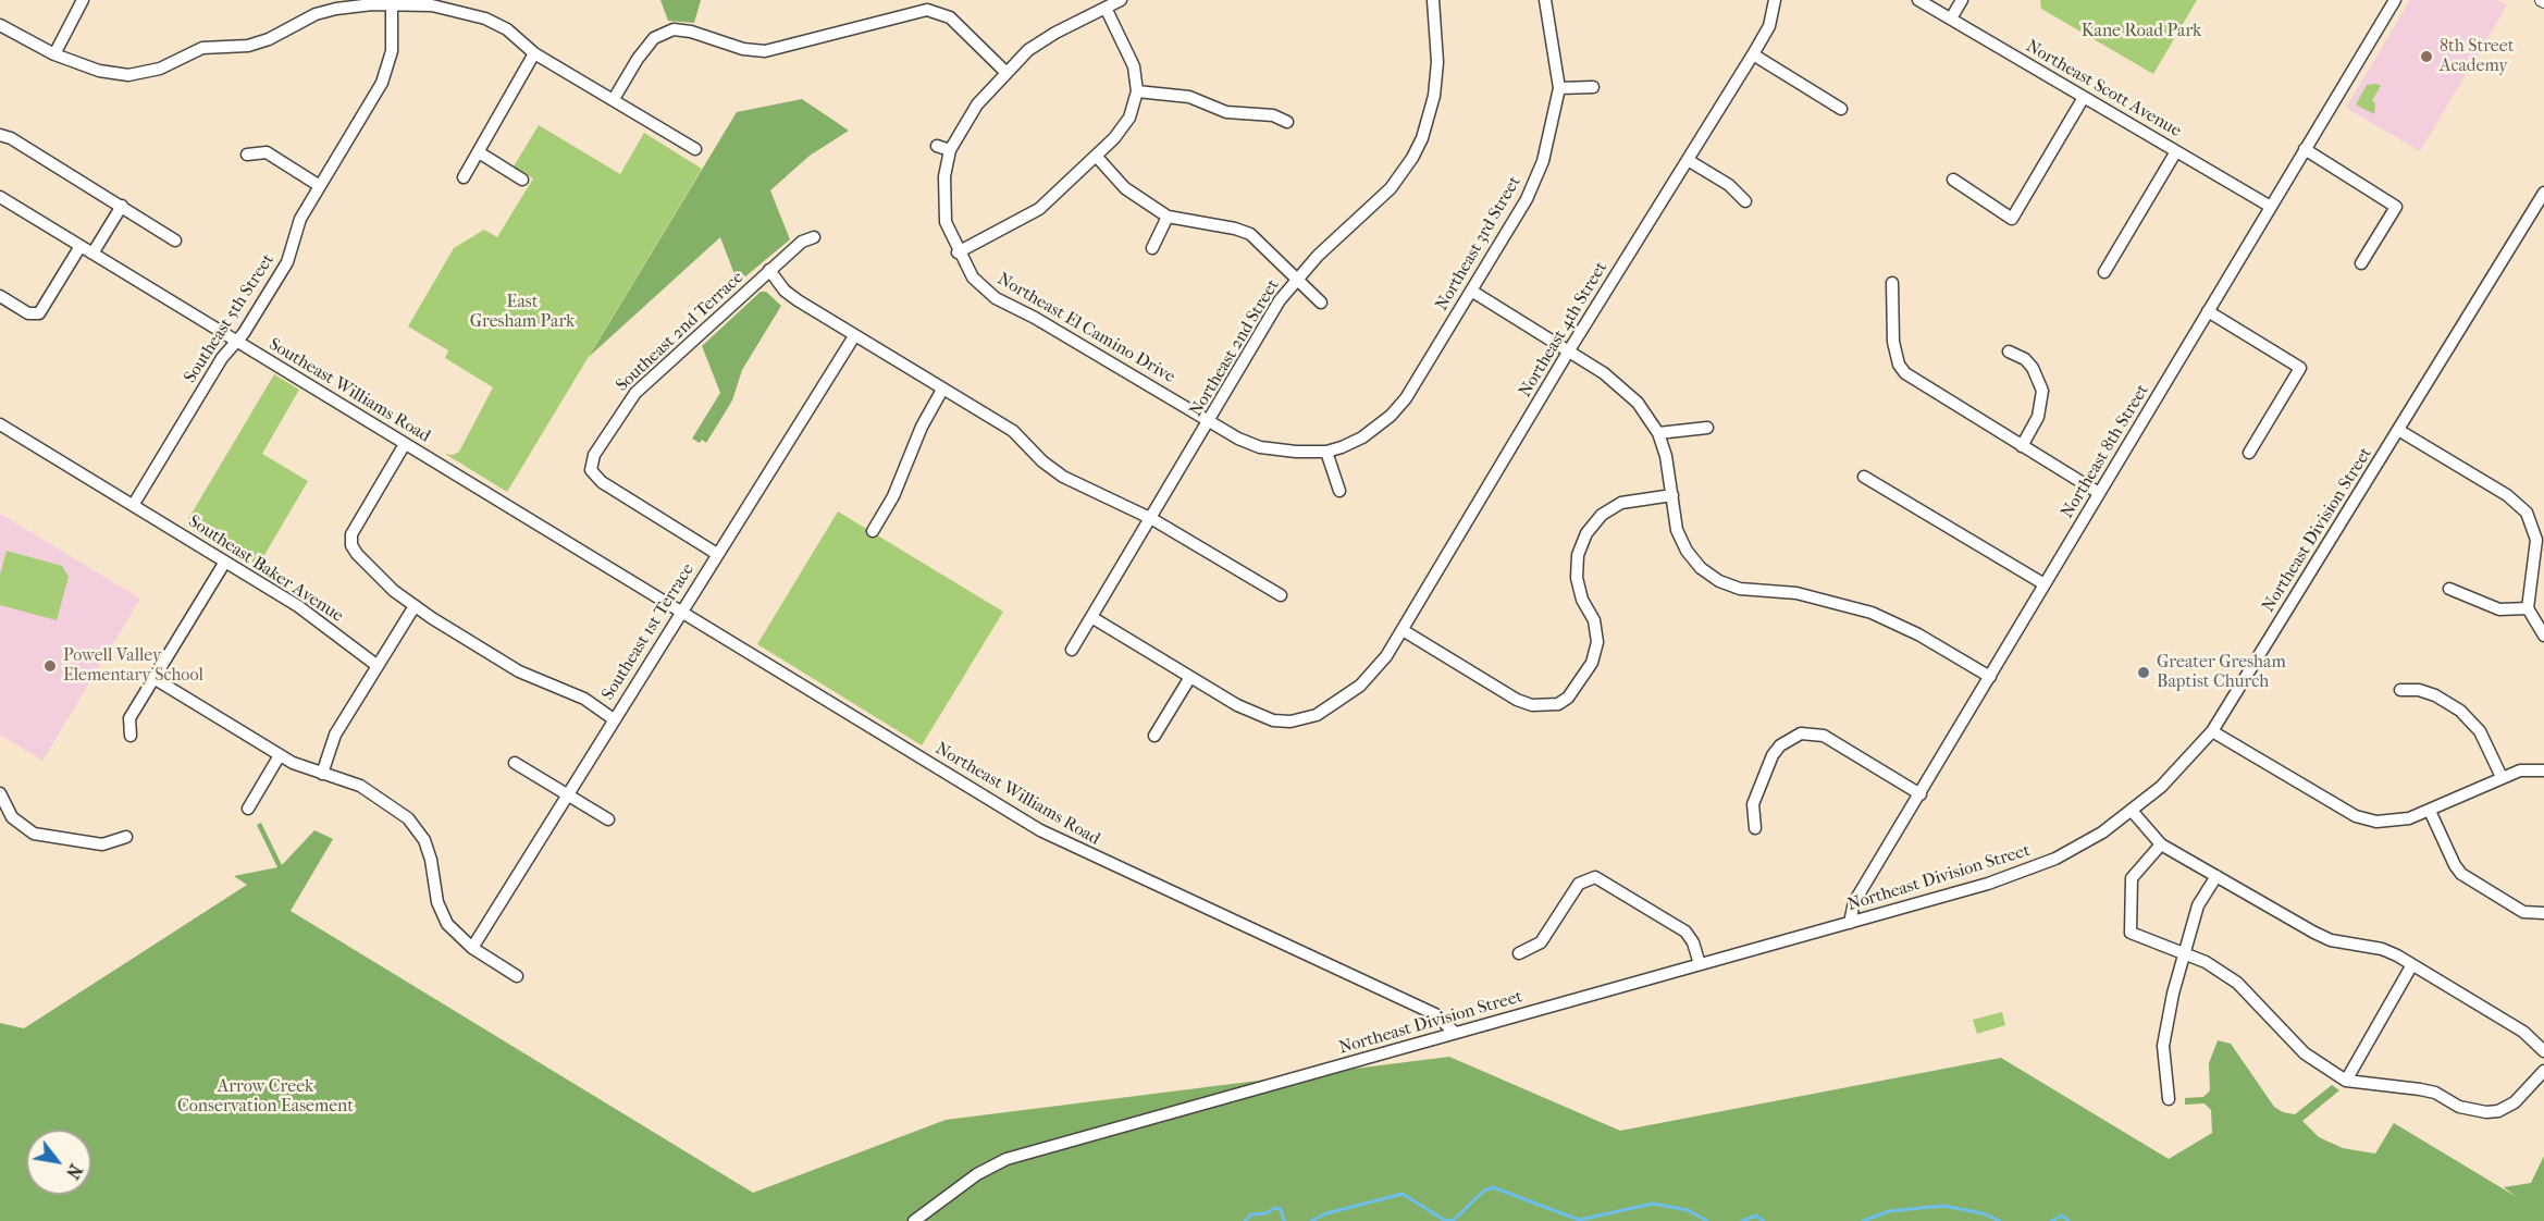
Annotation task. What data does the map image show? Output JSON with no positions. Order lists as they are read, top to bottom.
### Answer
{
  "streets": {
    "street": [
      "Northeast Scott Avenue",
      "Northeast 3rd Street",
      "Southeast 5th Street",
      "Northeast El Camino Drive",
      "Northeast 4th Street",
      "Southeast 2nd Terrace",
      "Northeast 2nd Street",
      "Southeast Williams Road",
      "Northeast 8th Street",
      "Northeast Division Street",
      "Southeast Baker Avenue",
      "Southeast 1st Terrace",
      "Northeast Williams Road"
    ]
  },
  "crossings": [
    ["Northeast Scott Avenue", "Northeast 8th Street"],
    ["Northeast 3rd Street", "Northeast El Camino Drive"],
    ["Northeast 3rd Street", "Northeast 2nd Street"],
    ["Southeast 5th Street", "Southeast Williams Road"],
    ["Southeast 5th Street", "Southeast Baker Avenue"],
    ["Northeast El Camino Drive", "Northeast 2nd Street"],
    ["Northeast 4th Street", "Northeast 2nd Street"],
    ["Southeast 2nd Terrace", "Southeast 1st Terrace"],
    ["Southeast Williams Road", "Southeast 1st Terrace"],
    ["Southeast Williams Road", "Northeast Williams Road"],
    ["Northeast 8th Street", "Northeast Division Street"],
    ["Northeast Division Street", "Northeast Williams Road"],
    ["Southeast 1st Terrace", "Northeast Williams Road"]
  ],
  "parks": ["Kane Road Park", "East Gresham Park", "Arrow Creek Conservation Easement"],
  "places": ["8th Street Academy", "Powell Valley Elementary School", "Greater Gresham Baptist Church"],
  "north": "bottom right"
}
